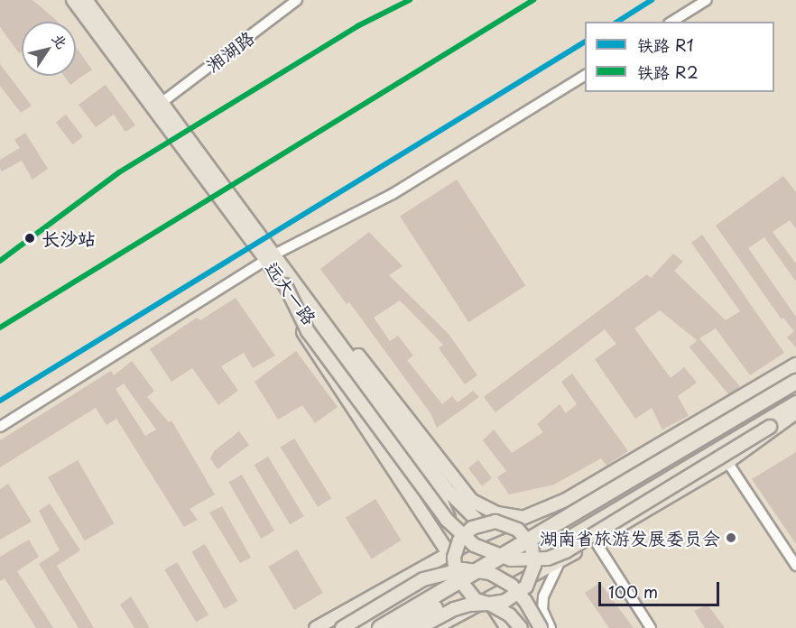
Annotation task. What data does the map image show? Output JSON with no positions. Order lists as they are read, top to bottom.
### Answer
{
  "streets": {
    "main road": ["远大一路"],
    "street": ["湘湖路"]
  },
  "crossings": [
    ["湘湖路", "远大一路"]
  ],
  "places": ["长沙站", "湖南省旅游发展委员会"],
  "lines": ["rail line R1", "rail line R2"],
  "legend": ["铁路 R1", "铁路 R2"],
  "scale_bar": "100 m",
  "north": "top right"
}
